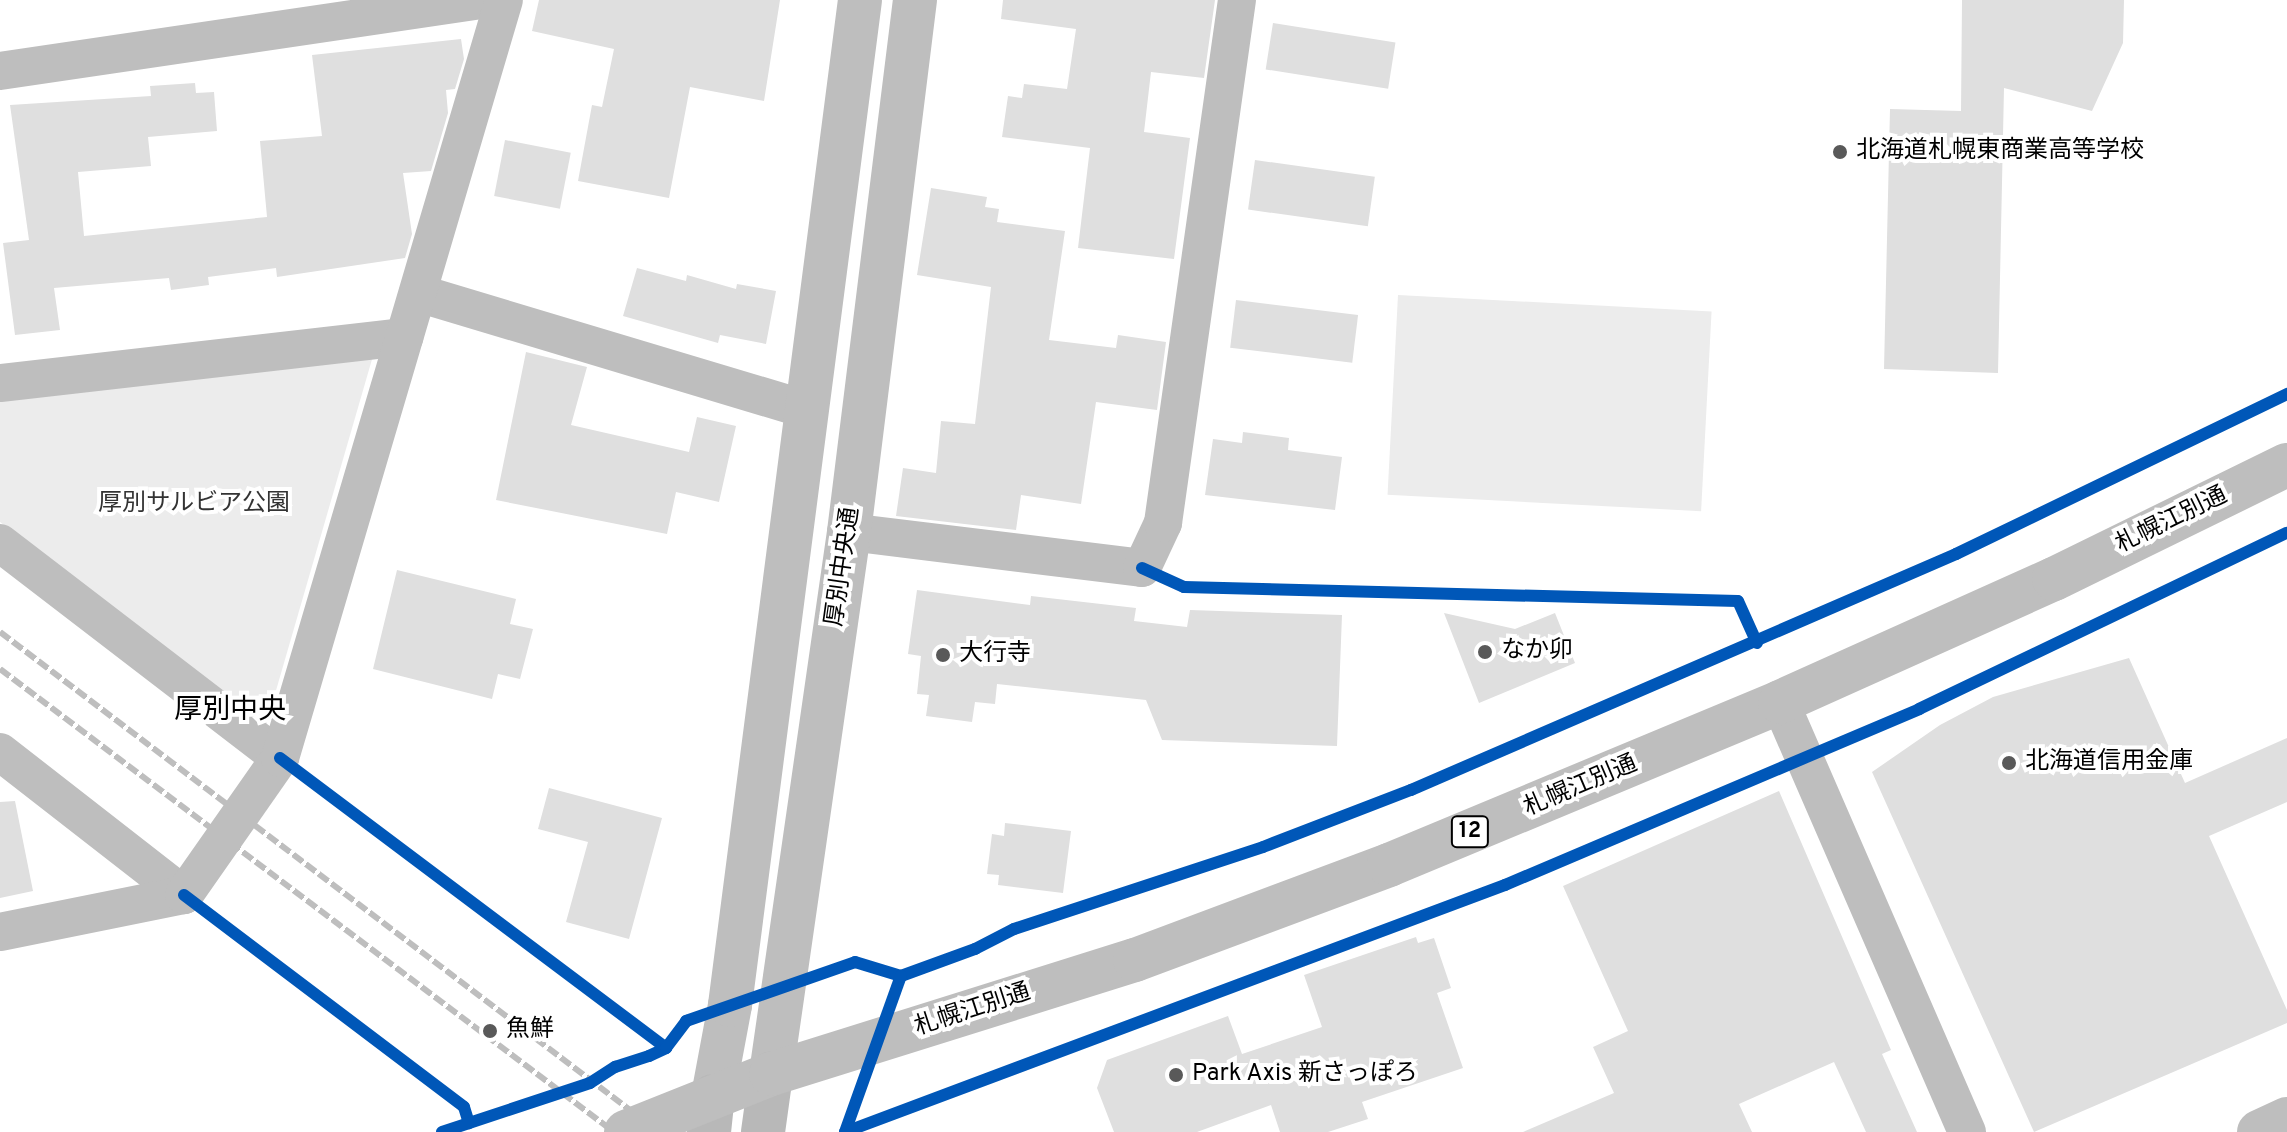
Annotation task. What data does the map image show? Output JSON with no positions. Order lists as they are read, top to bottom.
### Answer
{
  "streets": {
    "main road": ["札幌江別通", "厚別中央通", "12"]
  },
  "crossings": [
    ["札幌江別通", "厚別中央通"]
  ],
  "districts": ["厚別中央"],
  "parks": ["厚別サルビア公園"],
  "places": [
    "北海道札幌東商業高等学校",
    "なか卯",
    "大行寺",
    "北海道信用金庫",
    "魚鮮",
    "Park Axis 新さっぽろ"
  ]
}
